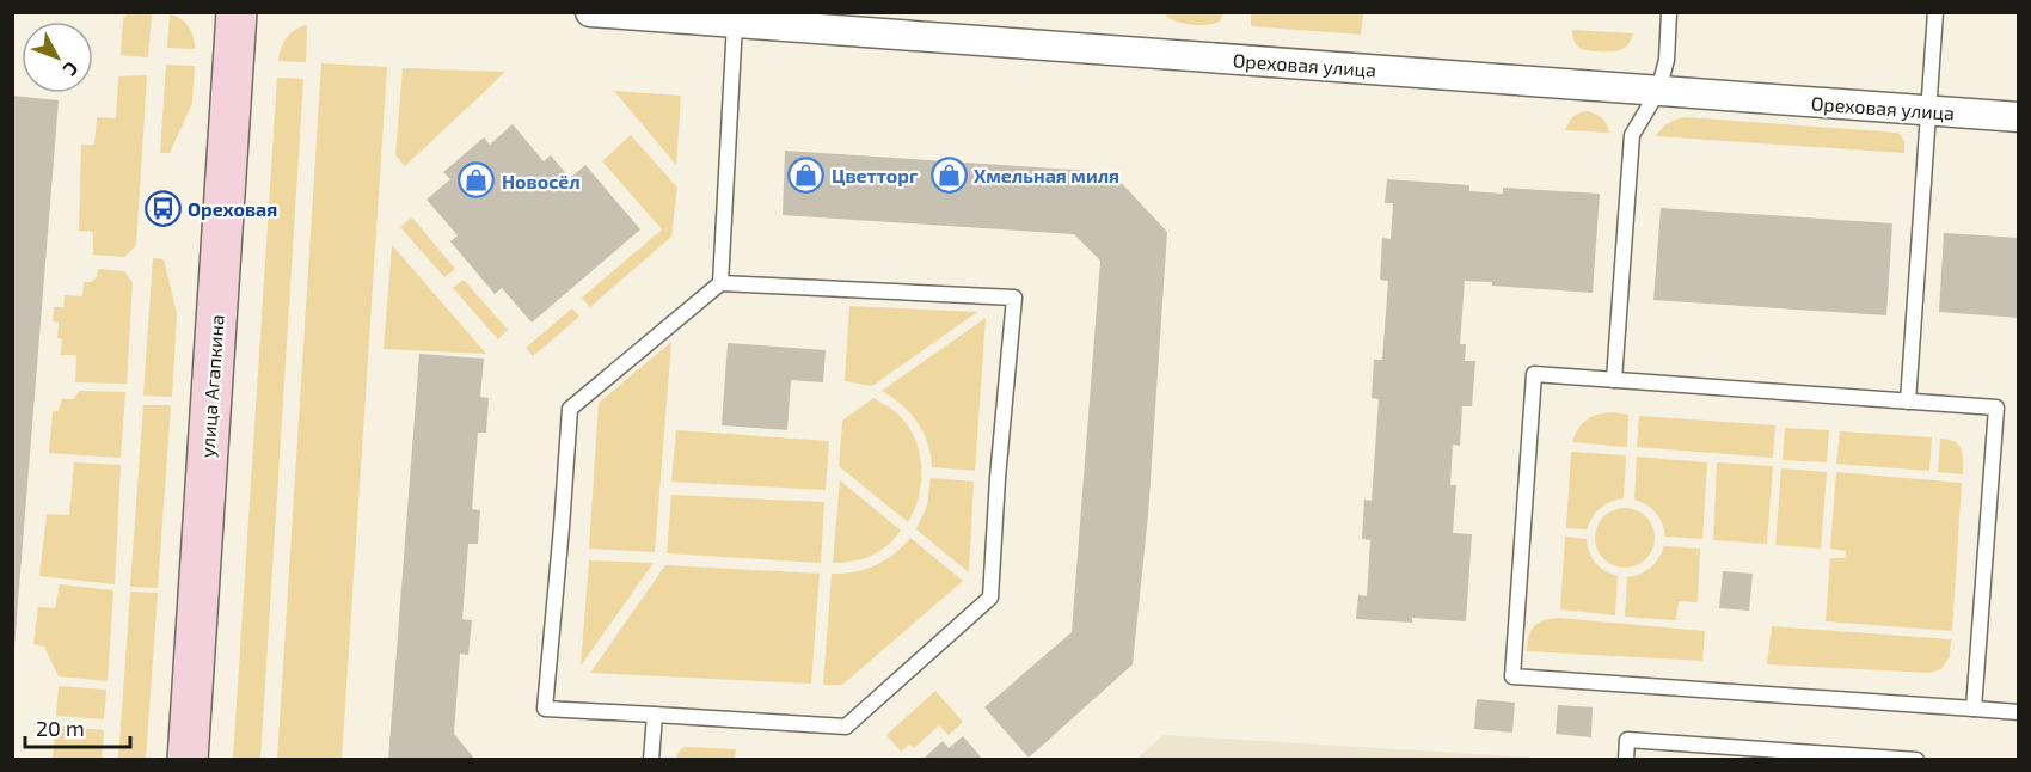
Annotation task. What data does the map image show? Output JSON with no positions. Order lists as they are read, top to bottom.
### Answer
{
  "streets": {
    "main road": ["улица Агапкина"],
    "street": ["Ореховая улица"]
  },
  "places": {
    "shop": ["Цветторг", "Хмельная миля", "Новосёл"],
    "bus stop": ["Ореховая"]
  },
  "scale_bar": "20 m",
  "north": "bottom right"
}
